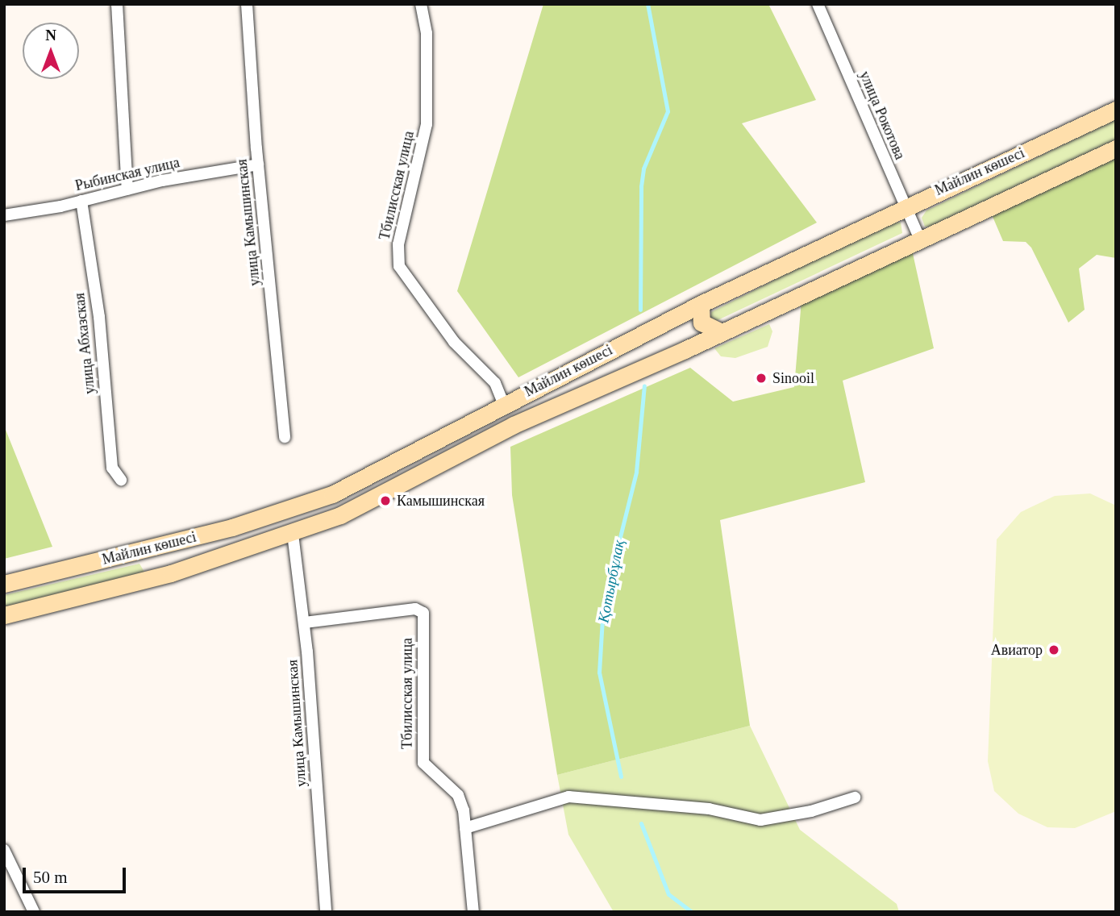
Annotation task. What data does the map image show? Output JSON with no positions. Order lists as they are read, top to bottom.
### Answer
{
  "streets": {
    "main road": ["Майлин көшесі"],
    "street": [
      "улица Рокотова",
      "Рыбинская улица",
      "Тбилисская улица",
      "улица Камышинская",
      "улица Абхазская"
    ]
  },
  "crossings": [
    ["улица Рокотова", "Майлин көшесі"],
    ["Майлин көшесі", "Тбилисская улица"],
    ["Майлин көшесі", "улица Камышинская"],
    ["Рыбинская улица", "улица Камышинская"],
    ["Рыбинская улица", "улица Абхазская"],
    ["Тбилисская улица", "улица Камышинская"]
  ],
  "water": ["Қотырбұлақ"],
  "places": ["Sinooil", "Камышинская", "Авиатор"],
  "scale_bar": "50 m",
  "north": "top"
}
